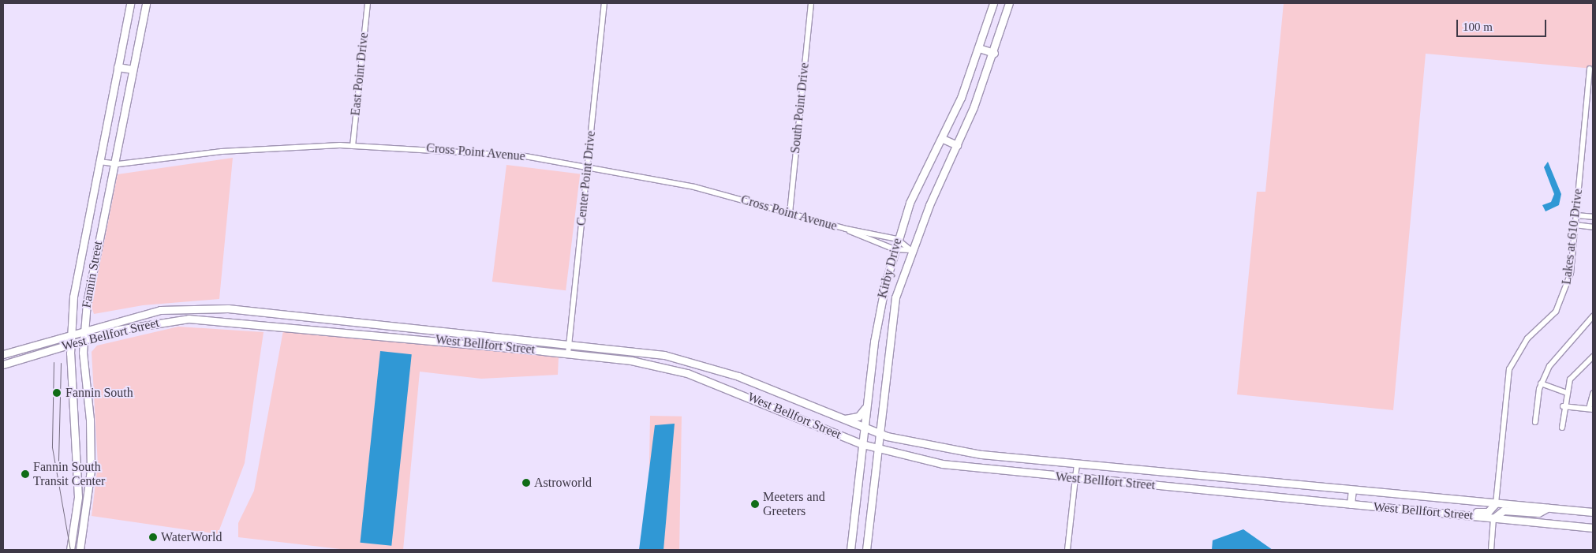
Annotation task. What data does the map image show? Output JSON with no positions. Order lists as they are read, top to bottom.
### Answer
{
  "streets": {
    "main road": ["Kirby Drive", "Fannin Street", "West Bellfort Street"],
    "street": [
      "East Point Drive",
      "South Point Drive",
      "Cross Point Avenue",
      "Center Point Drive",
      "Lakes at 610 Drive"
    ]
  },
  "crossings": [
    ["East Point Drive", "Cross Point Avenue"],
    ["South Point Drive", "Cross Point Avenue"],
    ["Cross Point Avenue", "Center Point Drive"],
    ["Cross Point Avenue", "Kirby Drive"],
    ["Cross Point Avenue", "Fannin Street"],
    ["Center Point Drive", "West Bellfort Street"],
    ["Lakes at 610 Drive", "West Bellfort Street"],
    ["Kirby Drive", "West Bellfort Street"],
    ["Fannin Street", "West Bellfort Street"]
  ],
  "places": [
    "Fannin South",
    "Fannin South Transit Center",
    "Astroworld",
    "Meeters and Greeters",
    "WaterWorld"
  ],
  "scale_bar": "100 m"
}
